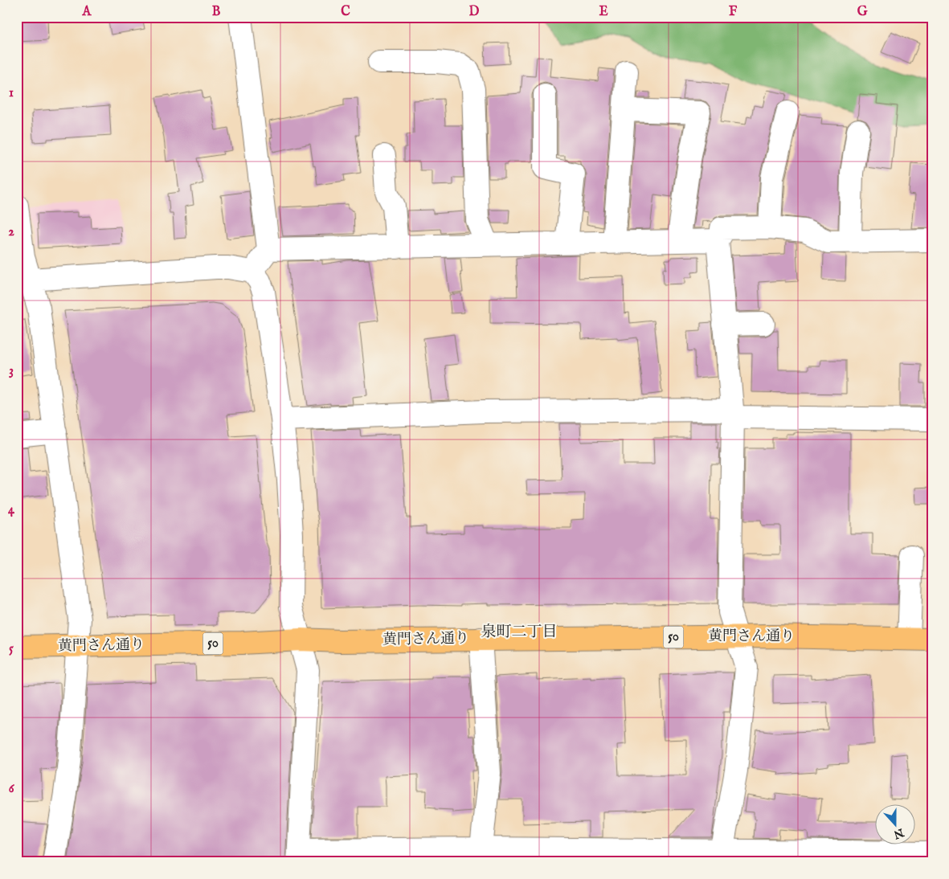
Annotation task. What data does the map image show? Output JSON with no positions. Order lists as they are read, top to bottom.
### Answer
{
  "streets": {
    "highway": ["黄門さん通り", "50"]
  },
  "districts": ["泉町二丁目"],
  "north": "bottom",
  "grid": {
    "columns": [
      "A",
      "B",
      "C",
      "D",
      "E",
      "F",
      "G"
    ],
    "rows": [
      "1",
      "2",
      "3",
      "4",
      "5",
      "6"
    ]
  }
}
